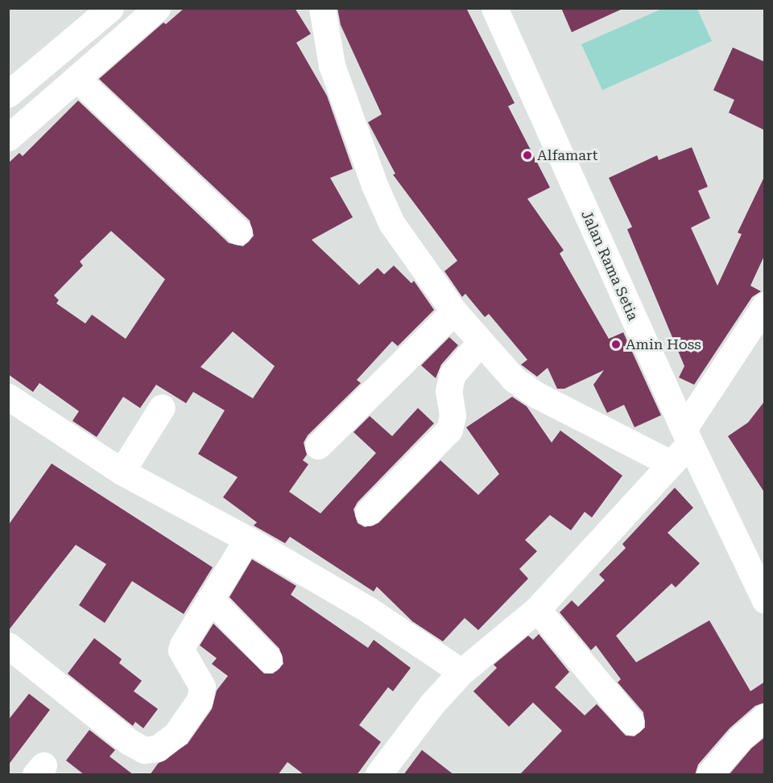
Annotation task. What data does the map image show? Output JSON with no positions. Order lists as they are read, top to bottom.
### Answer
{
  "streets": {
    "street": ["Jalan Rama Setia"]
  },
  "places": ["Alfamart", "Amin Hoss"]
}
